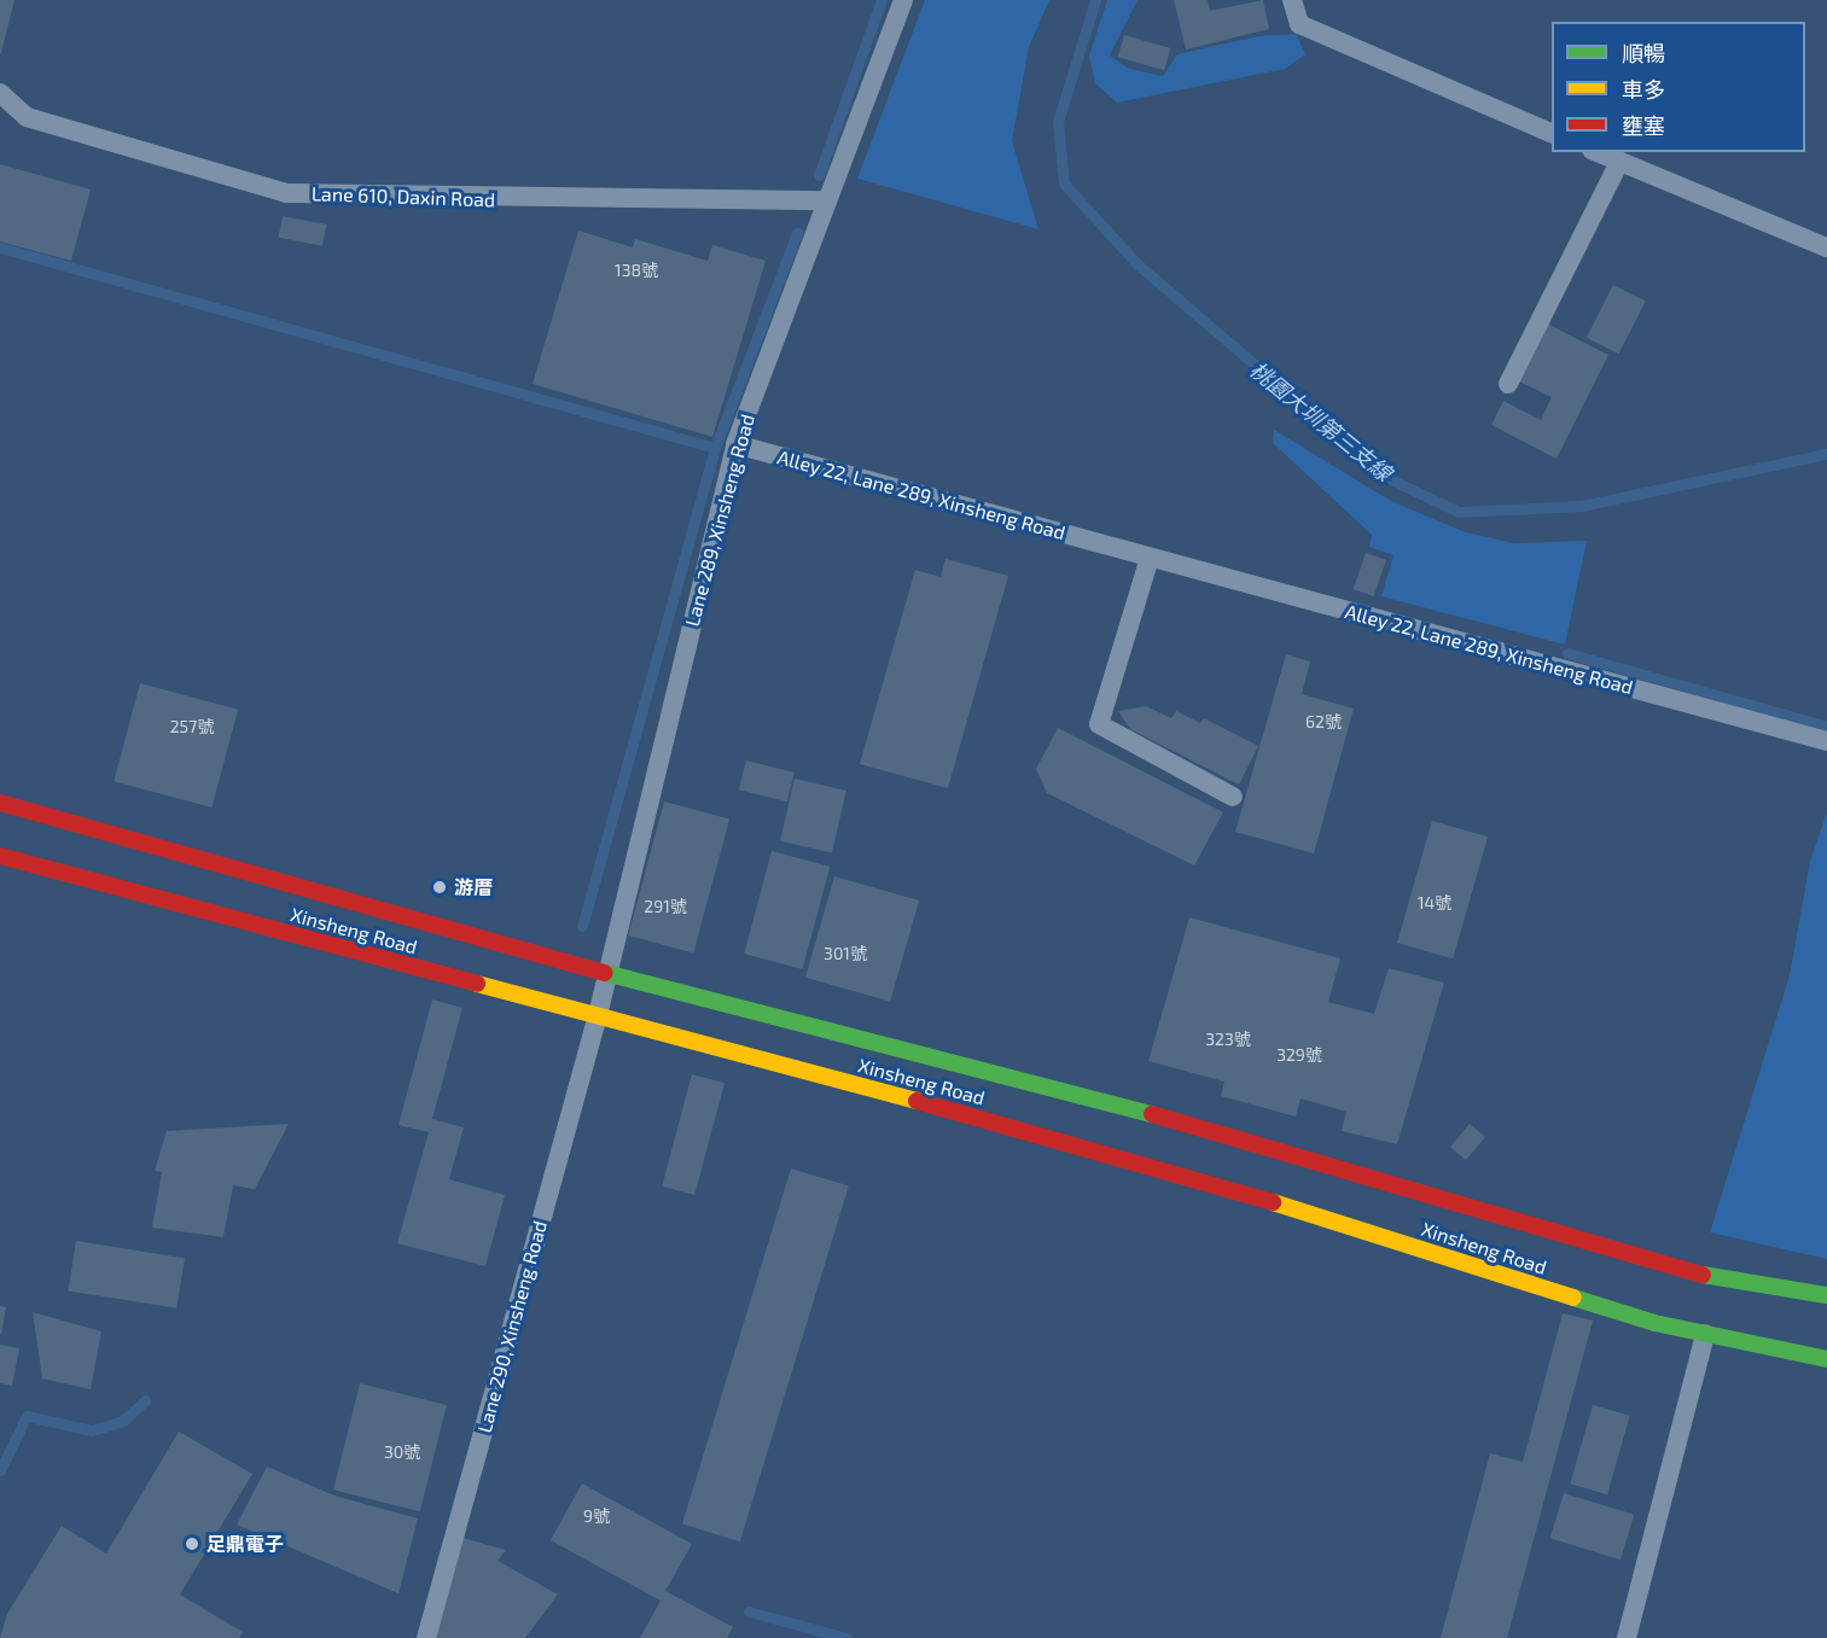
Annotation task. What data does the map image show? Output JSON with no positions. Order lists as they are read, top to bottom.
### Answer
{
  "streets": {
    "main road": ["Xinsheng Road"],
    "lane": [
      "Lane 610, Daxin Road",
      "Alley 22, Lane 289, Xinsheng Road",
      "Lane 289, Xinsheng Road",
      "Lane 290, Xinsheng Road"
    ]
  },
  "crossings": [
    ["Lane 610, Daxin Road", "Lane 289, Xinsheng Road"],
    ["Alley 22, Lane 289, Xinsheng Road", "Lane 289, Xinsheng Road"],
    ["Lane 289, Xinsheng Road", "Xinsheng Road"],
    ["Lane 289, Xinsheng Road", "Lane 290, Xinsheng Road"],
    ["Xinsheng Road", "Lane 290, Xinsheng Road"]
  ],
  "water": ["桃園大圳第三支線"],
  "places": ["游厝", "足鼎電子"],
  "house_numbers": [
    "138號",
    "62號",
    "257號",
    "14號",
    "291號",
    "301號",
    "323號",
    "329號",
    "30號",
    "9號"
  ],
  "legend": ["順暢", "車多", "壅塞"]
}
